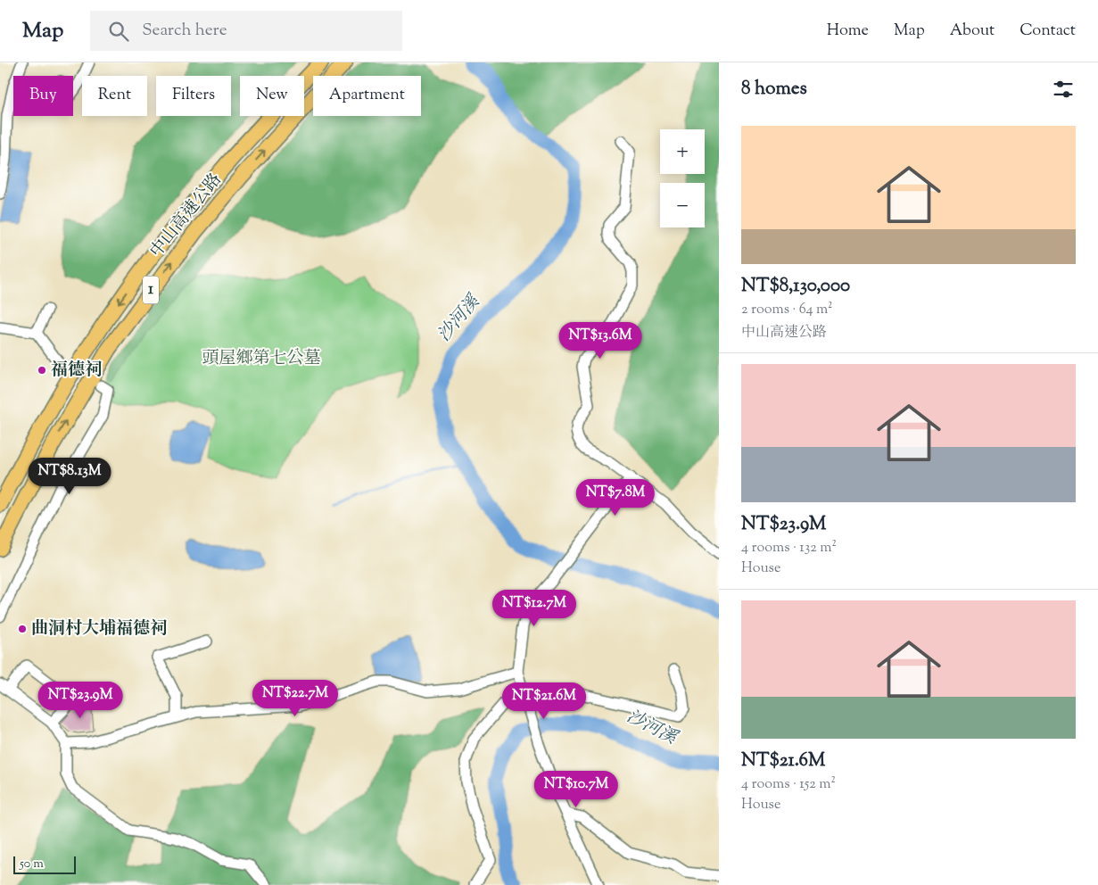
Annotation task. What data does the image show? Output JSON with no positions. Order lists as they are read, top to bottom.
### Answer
{
  "streets": {
    "highway": ["中山高速公路", "1"]
  },
  "water": ["沙河溪"],
  "parks": ["頭屋鄉第七公墓"],
  "places": ["福德祠", "曲洞村大埔福德祠"],
  "scale_bar": "50 m",
  "page": {
    "header": "Map",
    "search": "Search here",
    "nav": [
      "Home",
      "Map",
      "About",
      "Contact"
    ],
    "heading": "8 homes",
    "chip": [
      "Buy",
      "Rent",
      "Filters",
      "New",
      "Apartment"
    ],
    "list": [
      {
        "name": "NT$8,130,000",
        "note": "2 rooms · 64 m² · 中山高速公路"
      },
      {
        "name": "NT$23.9M",
        "note": "4 rooms · 132 m² · House"
      },
      {
        "name": "NT$21.6M",
        "note": "4 rooms · 152 m² · House"
      }
    ],
    "map_buttons": ["+", "−"],
    "price": [
      "NT$13.6M",
      "NT$8.13M",
      "NT$7.8M",
      "NT$12.7M",
      "NT$22.7M",
      "NT$23.9M",
      "NT$21.6M",
      "NT$10.7M"
    ],
    "scale": "50 m"
  }
}
